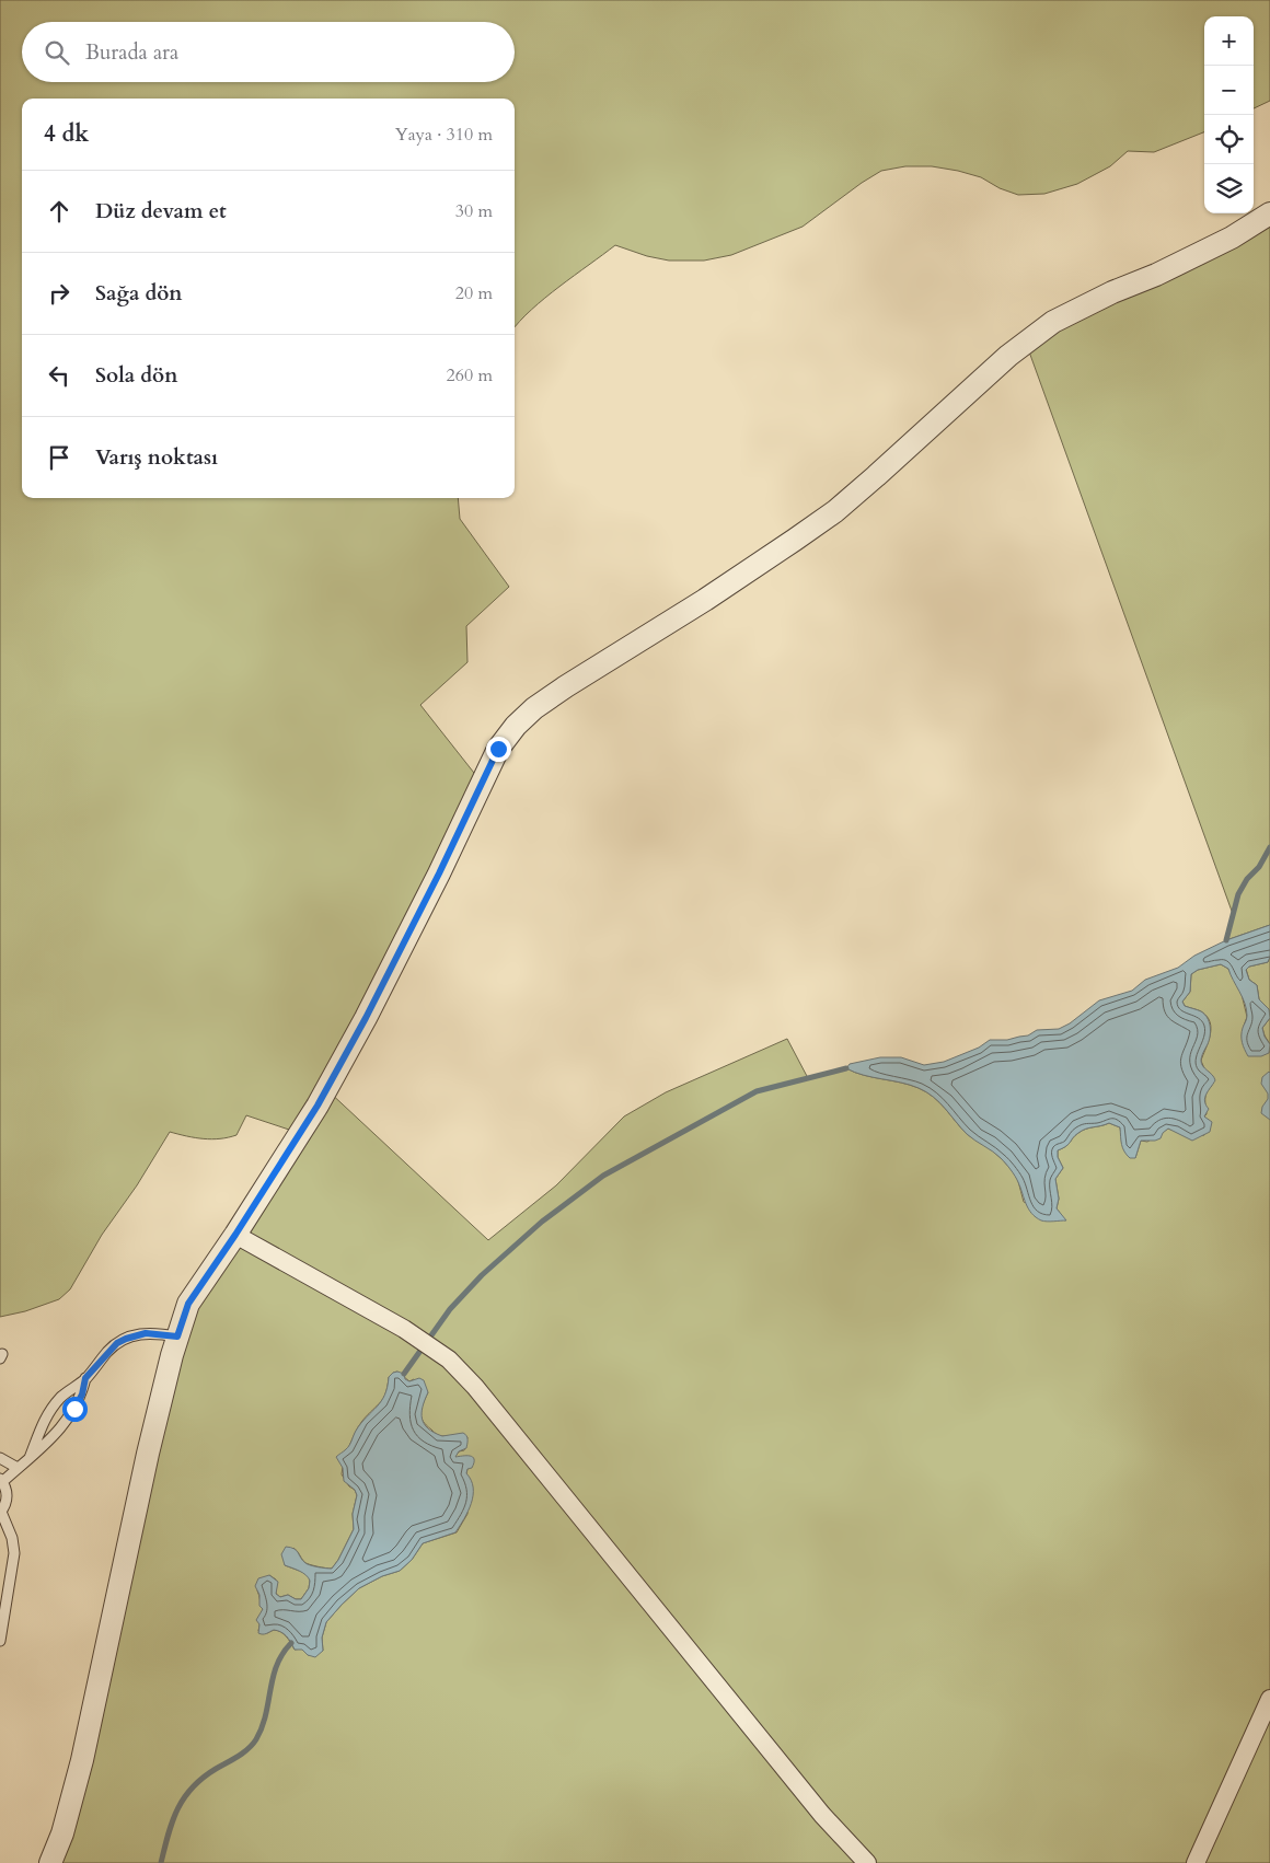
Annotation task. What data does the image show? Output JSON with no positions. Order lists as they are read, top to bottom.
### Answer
{
  "page": {
    "map_buttons": ["+", "−"],
    "search": "Burada ara",
    "heading": ["4 dk", "Yaya · 310 m"],
    "list": [
      ["Düz devam et", "30 m"],
      ["Sağa dön", "20 m"],
      ["Sola dön", "260 m"],
      "Varış noktası"
    ]
  }
}
